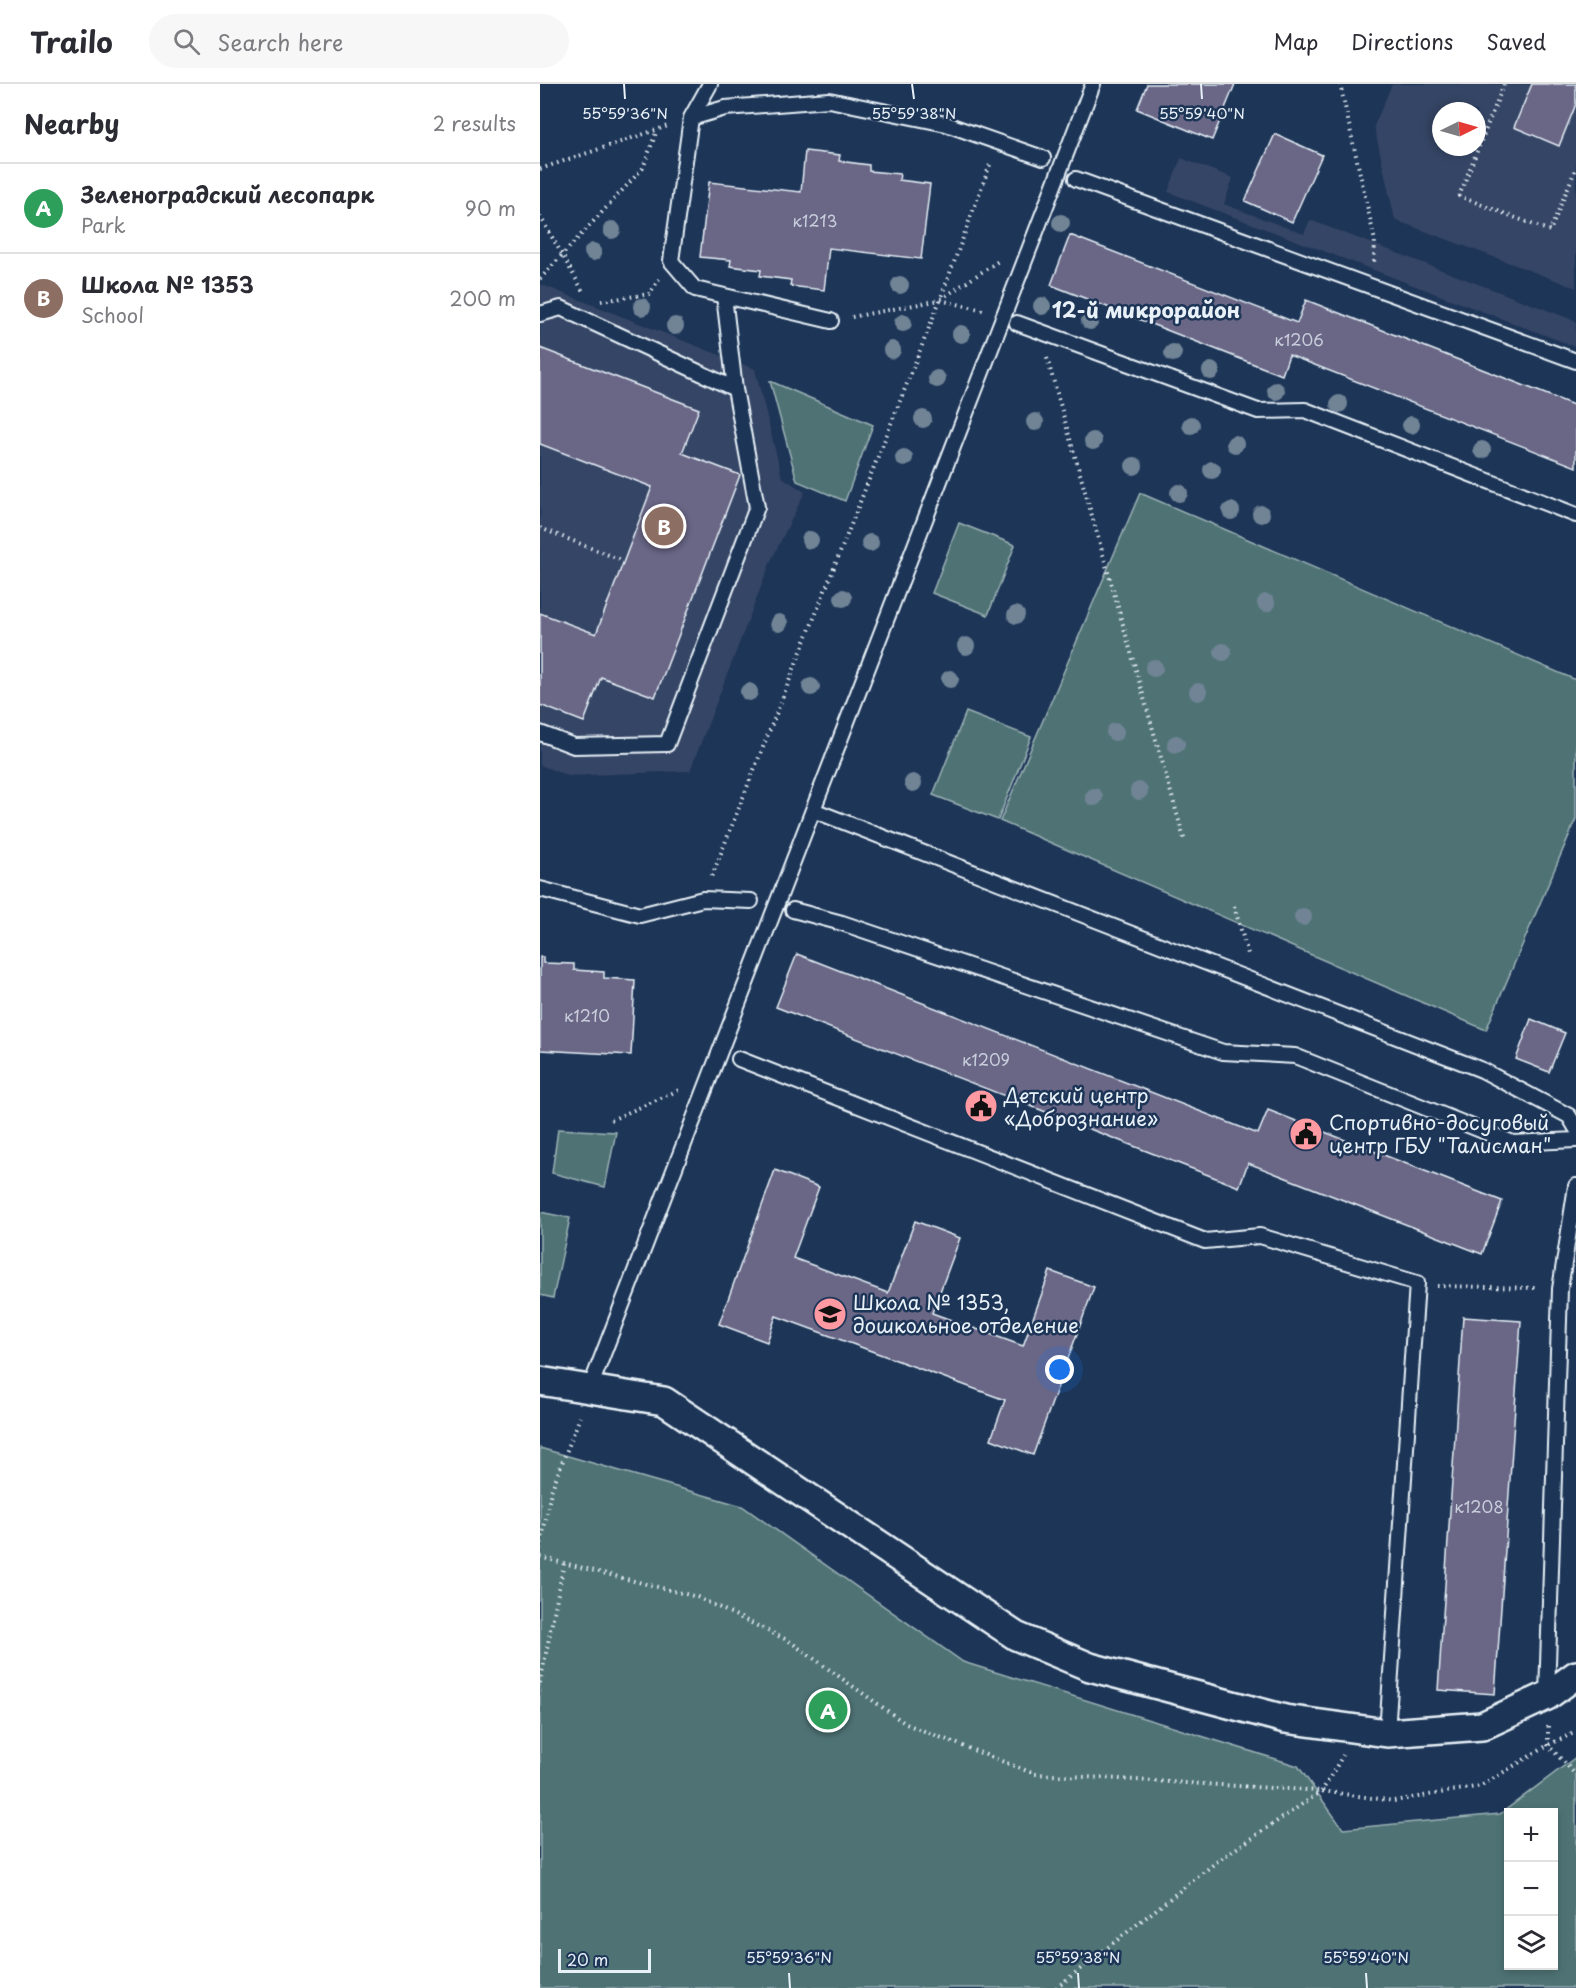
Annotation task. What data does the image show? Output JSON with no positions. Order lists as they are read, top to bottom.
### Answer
{
  "districts": ["12-й микрорайон"],
  "places": {
    "public building": ["Детский центр «Добрознание»", "Спортивно-досуговый центр ГБУ \"Талисман\""],
    "school or university": ["Школа № 1353, дошкольное отделение"]
  },
  "house_numbers": [
    "к1213",
    "к1206",
    "к1210",
    "к1209",
    "к1208"
  ],
  "scale_bar": "20 m",
  "north": "right",
  "page": {
    "header": "Trailo",
    "search": "Search here",
    "nav": ["Map", "Directions", "Saved"],
    "heading": ["Nearby", "2 results"],
    "list": [
      {
        "mark": "A",
        "name": "Зеленоградский лесопарк",
        "note": "Park",
        "value": "90 m"
      },
      {
        "mark": "B",
        "name": "Школа № 1353",
        "note": "School",
        "value": "200 m"
      }
    ],
    "pins": ["B", "A"],
    "map_buttons": ["+", "−"],
    "scale": "20 m"
  },
  "coordinates": ["55°59'36\"N", "55°59'38\"N", "55°59'40\"N"]
}
